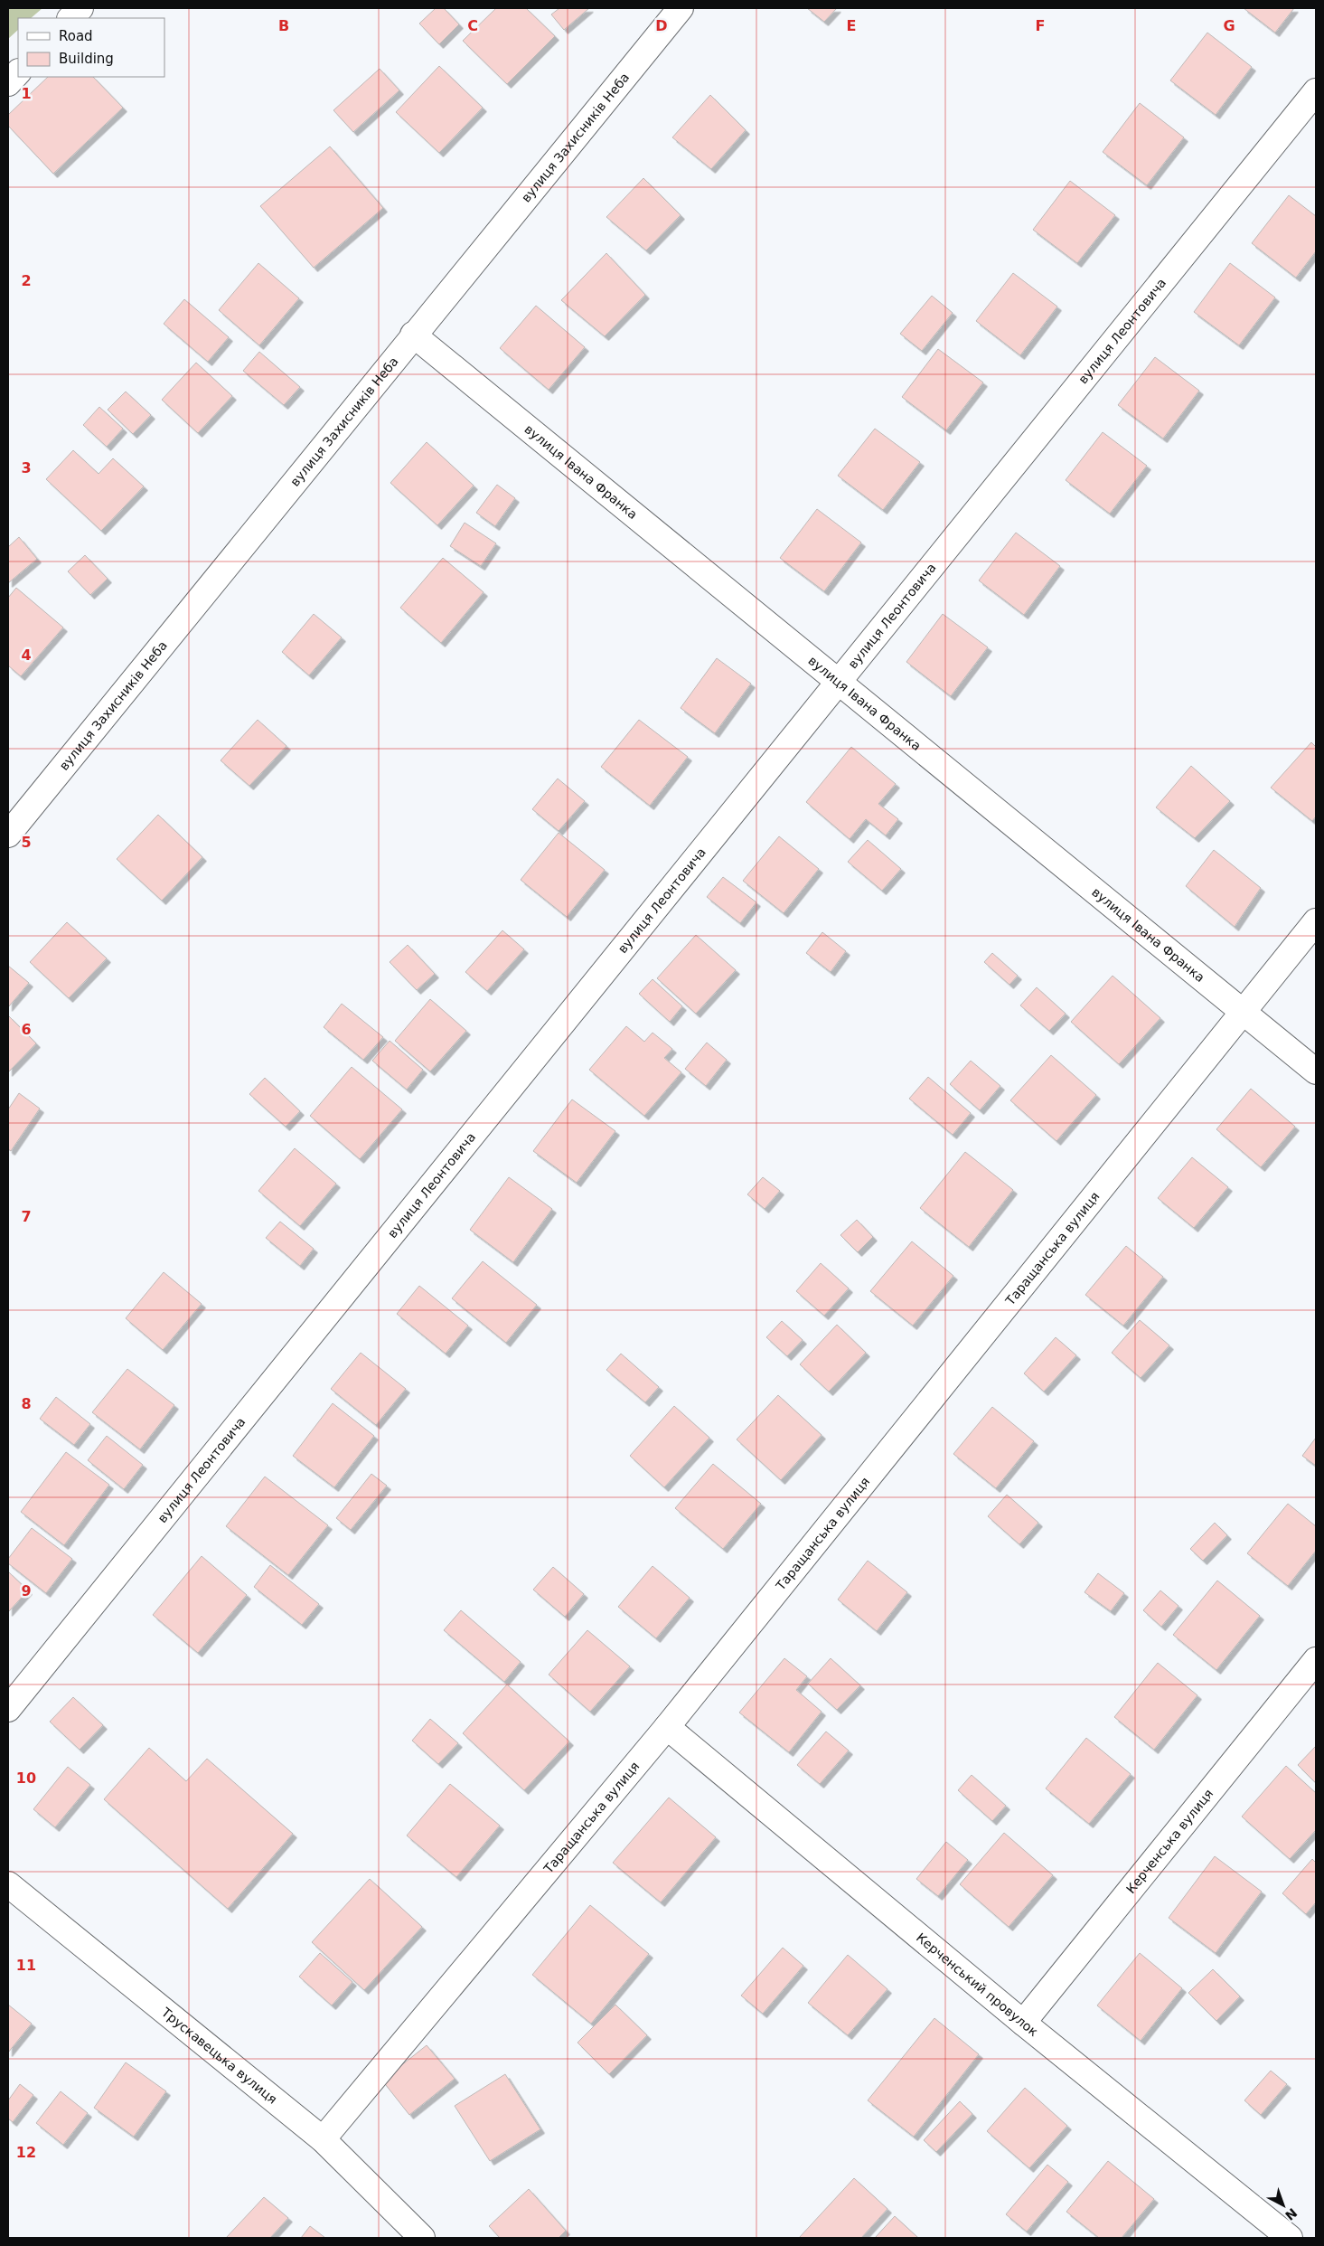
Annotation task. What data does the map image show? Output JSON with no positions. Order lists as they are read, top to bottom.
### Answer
{
  "streets": {
    "street": [
      "вулиця Захисників Неба",
      "вулиця Леонтовича",
      "вулиця Івана Франка",
      "Таращанська вулиця",
      "Керченська вулиця",
      "Керченський провулок",
      "Трускавецька вулиця"
    ]
  },
  "crossings": [
    ["вулиця Захисників Неба", "вулиця Івана Франка"],
    ["вулиця Леонтовича", "вулиця Івана Франка"],
    ["вулиця Івана Франка", "Таращанська вулиця"],
    ["Таращанська вулиця", "Керченський провулок"],
    ["Таращанська вулиця", "Трускавецька вулиця"],
    ["Керченська вулиця", "Керченський провулок"]
  ],
  "legend": ["Road", "Building"],
  "north": "bottom right",
  "grid": {
    "columns": [
      "B",
      "C",
      "D",
      "E",
      "F",
      "G"
    ],
    "rows": [
      "1",
      "2",
      "3",
      "4",
      "5",
      "6",
      "7",
      "8",
      "9",
      "10",
      "11",
      "12"
    ]
  }
}
